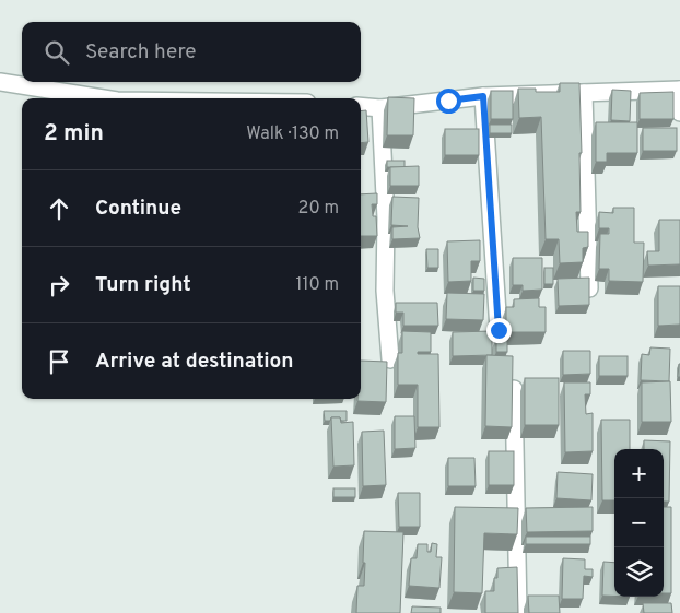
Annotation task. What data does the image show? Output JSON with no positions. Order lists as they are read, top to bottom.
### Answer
{
  "page": {
    "search": "Search here",
    "heading": ["2 min", "Walk · 130 m"],
    "list": [
      ["Continue", "20 m"],
      ["Turn right", "110 m"],
      "Arrive at destination"
    ],
    "map_buttons": ["+", "−"]
  }
}
